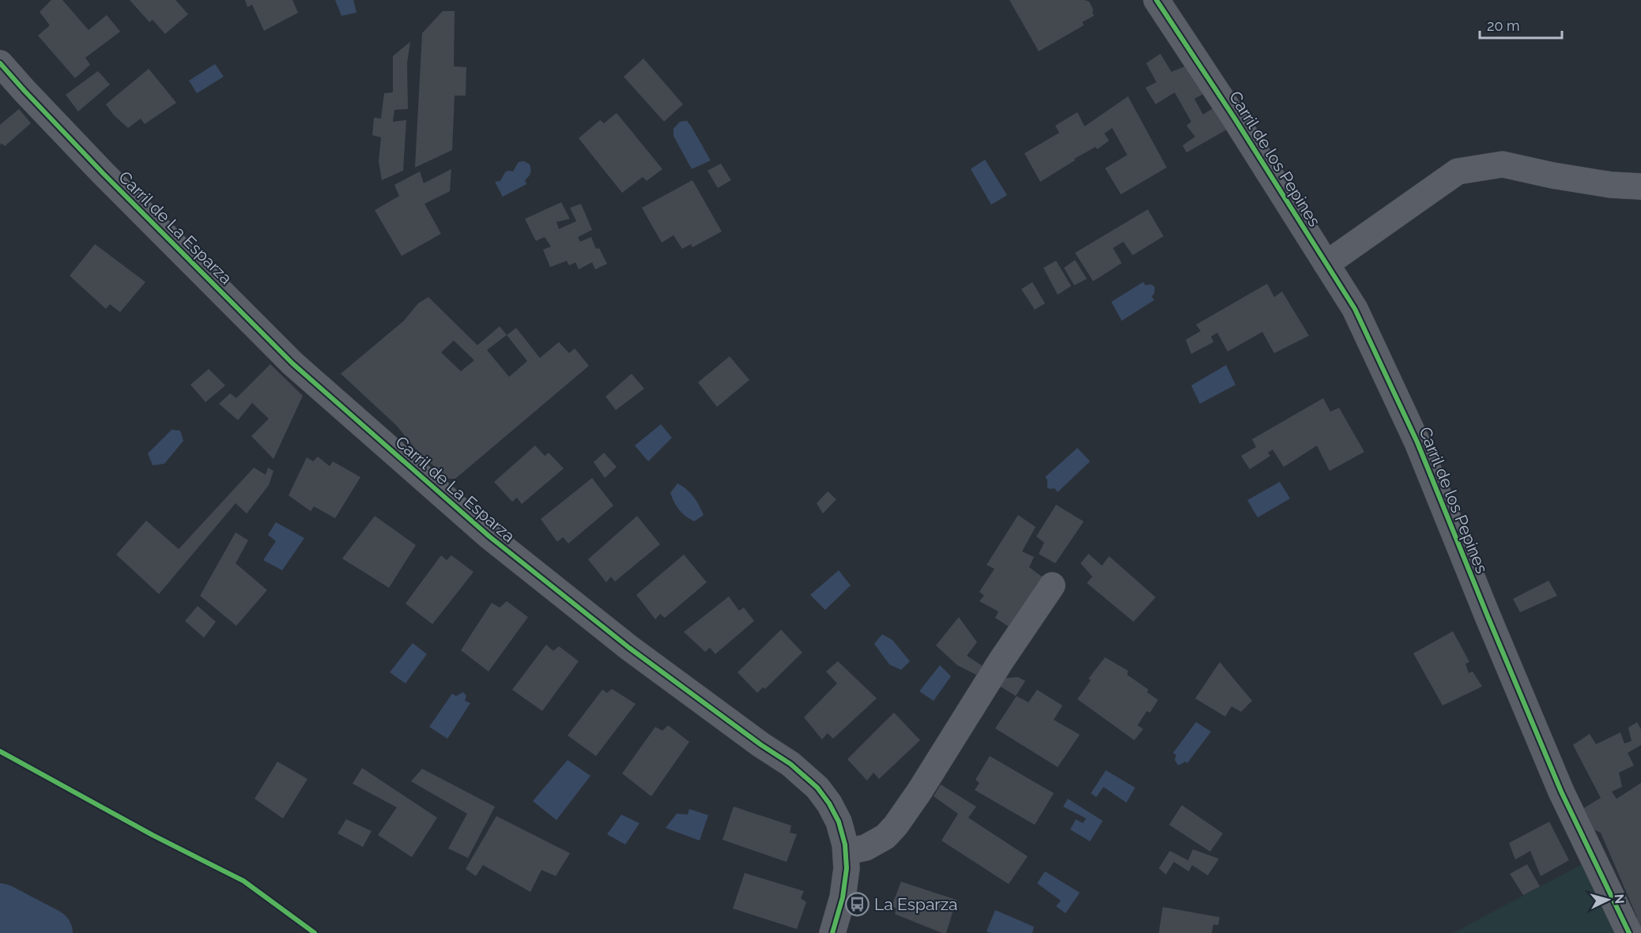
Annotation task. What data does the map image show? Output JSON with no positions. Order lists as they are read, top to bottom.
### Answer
{
  "streets": {
    "street": ["Carril de los Pepines", "Carril de La Esparza"]
  },
  "places": {
    "bus stop": ["La Esparza"]
  },
  "scale_bar": "20 m",
  "north": "right"
}
